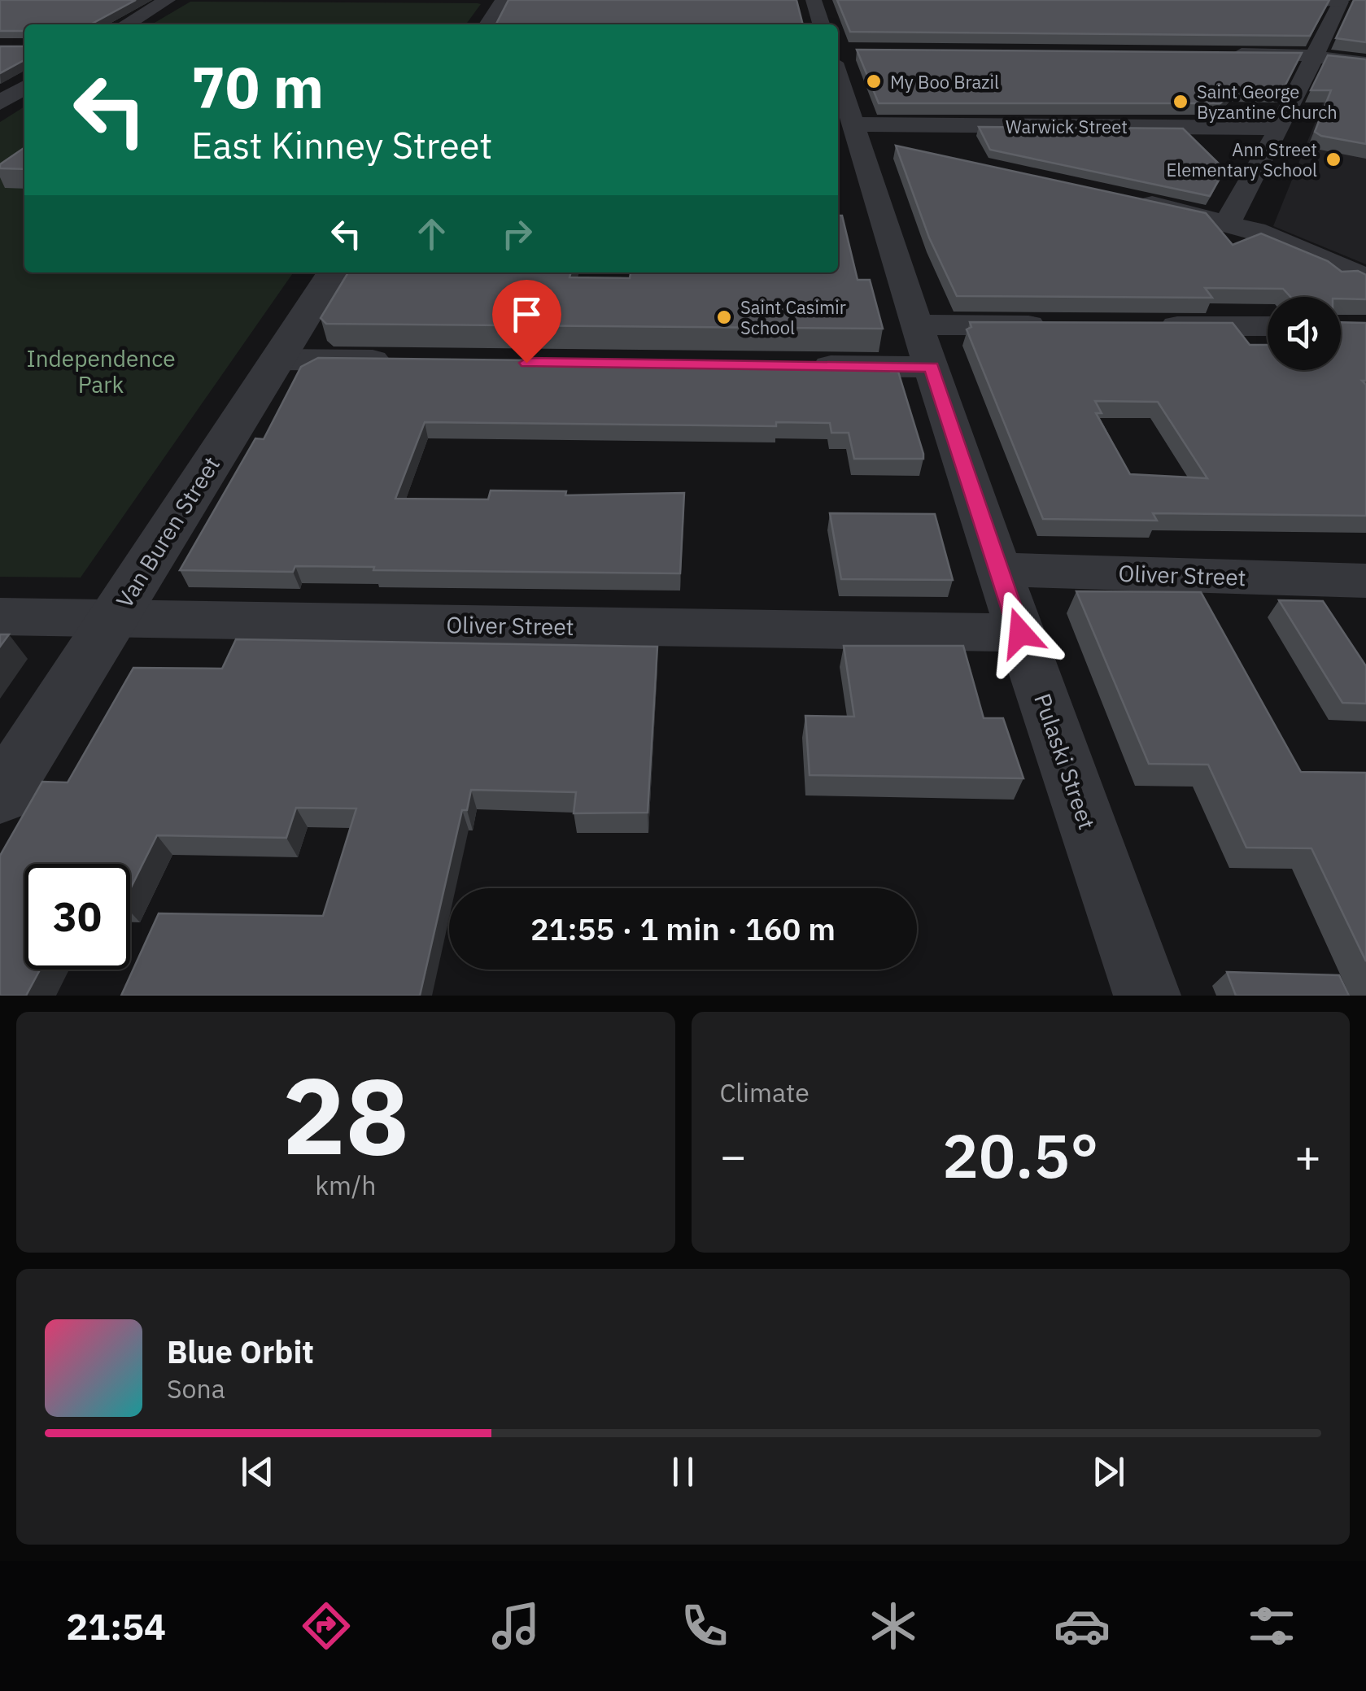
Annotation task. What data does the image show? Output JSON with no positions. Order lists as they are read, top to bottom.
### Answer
{
  "streets": {
    "street": [
      "Warwick Street",
      "Van Buren Street",
      "Oliver Street",
      "Pulaski Street"
    ]
  },
  "crossings": [
    ["Warwick Street", "Pulaski Street"],
    ["Van Buren Street", "Oliver Street"],
    ["Oliver Street", "Pulaski Street"]
  ],
  "parks": ["Independence Park"],
  "places": [
    "My Boo Brazil",
    "Saint George Byzantine Church",
    "Ann Street Elementary School",
    "Saint Casimir School"
  ],
  "page": {
    "turn": ["70 m", "East Kinney Street"],
    "limit": "30",
    "trip": "21:55 · 1 min · 160 m",
    "tile": [
      ["28", "km/h"],
      "Climate"
    ],
    "heat": ["−", "20.5°", "+"],
    "song": ["Blue Orbit", "Sona"],
    "tabs": "21:54"
  }
}
